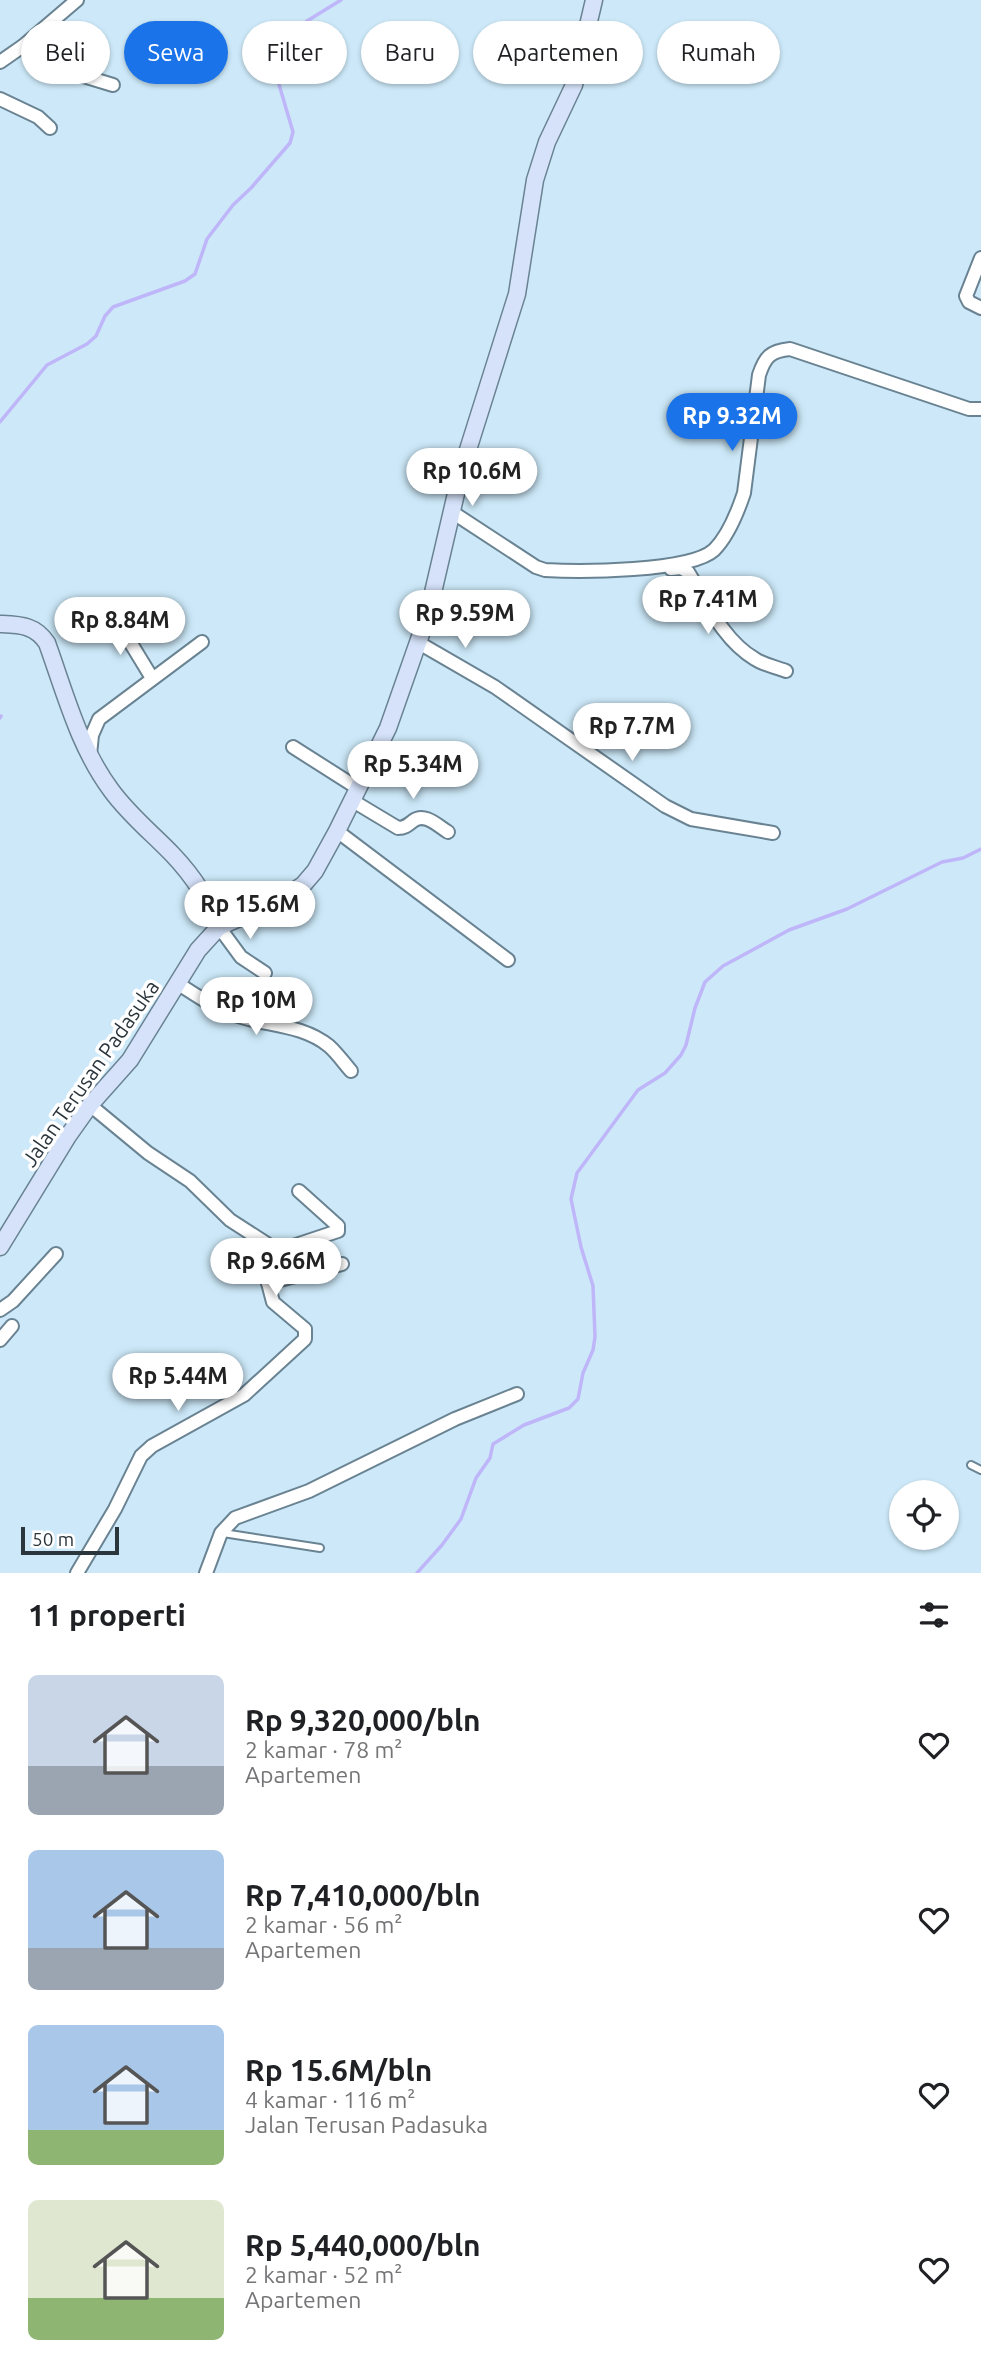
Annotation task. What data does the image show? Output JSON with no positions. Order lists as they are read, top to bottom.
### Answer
{
  "streets": {
    "street": ["Jalan Terusan Padasuka"]
  },
  "scale_bar": "50 m",
  "page": {
    "chip": [
      "Beli",
      "Sewa",
      "Filter",
      "Baru",
      "Apartemen",
      "Rumah"
    ],
    "price": [
      "Rp 9.32M",
      "Rp 10.6M",
      "Rp 7.41M",
      "Rp 9.59M",
      "Rp 8.84M",
      "Rp 7.7M",
      "Rp 5.34M",
      "Rp 15.6M",
      "Rp 10M",
      "Rp 9.66M",
      "Rp 5.44M"
    ],
    "scale": "50 m",
    "heading": "11 properti",
    "list": [
      {
        "name": "Rp 9,320,000/bln",
        "note": "2 kamar · 78 m² · Apartemen"
      },
      {
        "name": "Rp 7,410,000/bln",
        "note": "2 kamar · 56 m² · Apartemen"
      },
      {
        "name": "Rp 15.6M/bln",
        "note": "4 kamar · 116 m² · Jalan Terusan Padasuka"
      },
      {
        "name": "Rp 5,440,000/bln",
        "note": "2 kamar · 52 m² · Apartemen"
      }
    ]
  }
}
